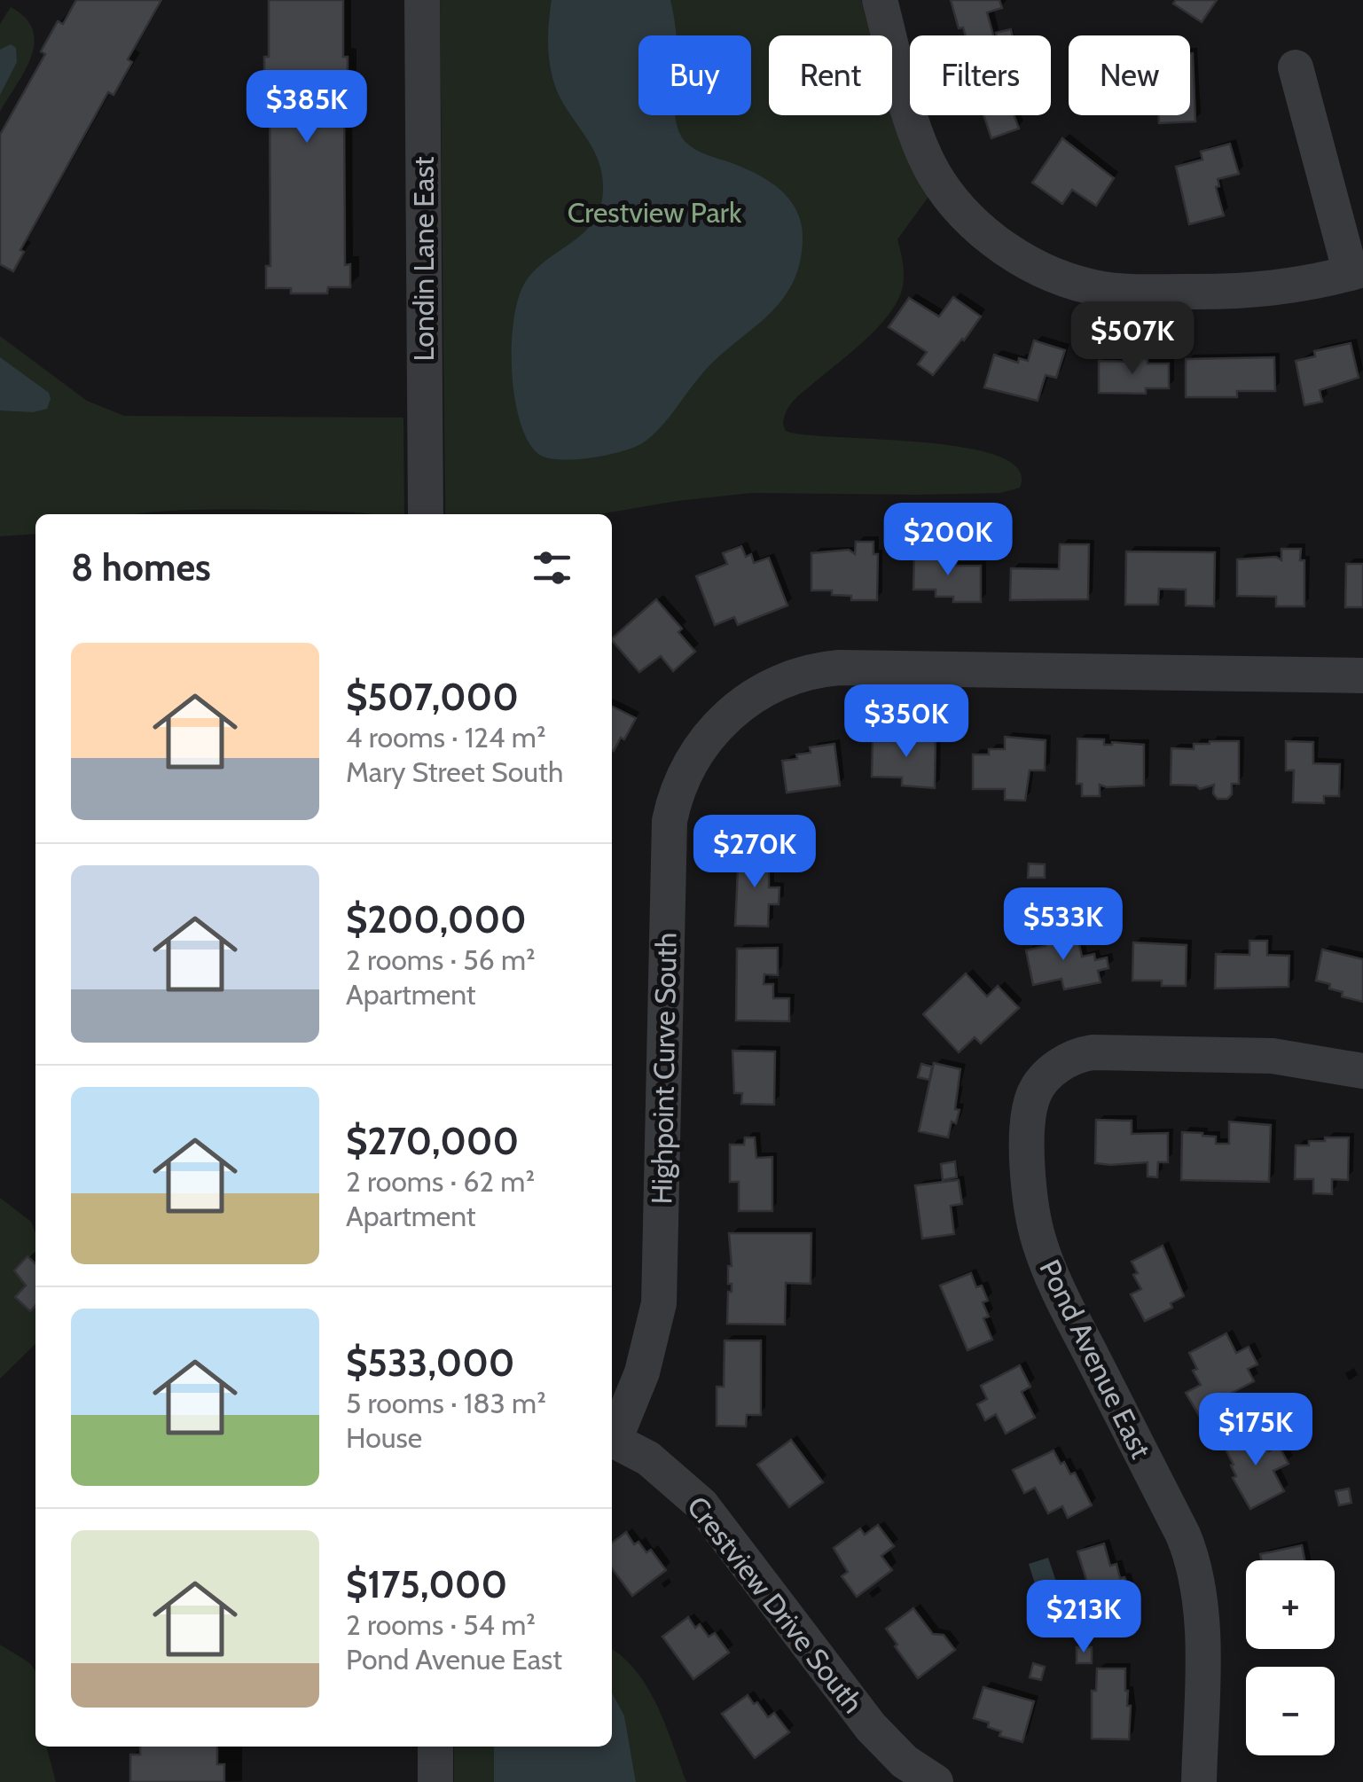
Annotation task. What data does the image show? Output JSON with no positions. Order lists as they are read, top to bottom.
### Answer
{
  "streets": {
    "street": [
      "Londin Lane East",
      "Highpoint Curve South",
      "Pond Avenue East",
      "Crestview Drive South"
    ]
  },
  "parks": ["Crestview Park"],
  "page": {
    "chip": [
      "Buy",
      "Rent",
      "Filters",
      "New"
    ],
    "price": [
      "$385K",
      "$507K",
      "$200K",
      "$350K",
      "$270K",
      "$533K",
      "$175K",
      "$213K"
    ],
    "heading": "8 homes",
    "list": [
      {
        "name": "$507,000",
        "note": "4 rooms · 124 m² · Mary Street South"
      },
      {
        "name": "$200,000",
        "note": "2 rooms · 56 m² · Apartment"
      },
      {
        "name": "$270,000",
        "note": "2 rooms · 62 m² · Apartment"
      },
      {
        "name": "$533,000",
        "note": "5 rooms · 183 m² · House"
      },
      {
        "name": "$175,000",
        "note": "2 rooms · 54 m² · Pond Avenue East"
      }
    ],
    "map_buttons": ["+", "−"]
  }
}
